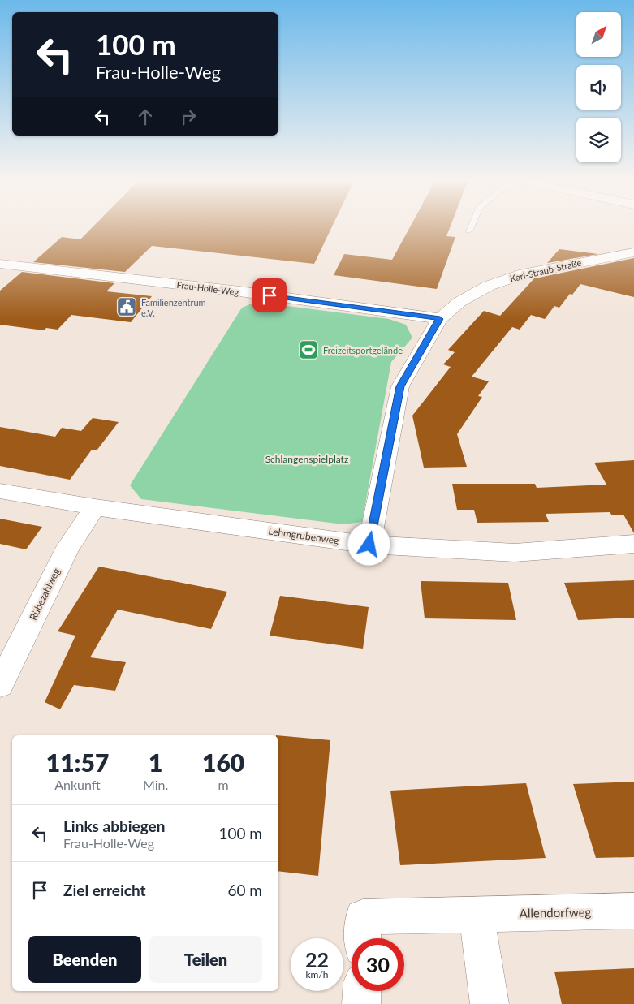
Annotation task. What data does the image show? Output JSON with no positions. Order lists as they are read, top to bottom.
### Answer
{
  "streets": {
    "street": [
      "Karl-Straub-Straße",
      "Frau-Holle-Weg",
      "Lehmgrubenweg",
      "Rübezahlweg",
      "Allendorfweg"
    ]
  },
  "crossings": [
    ["Karl-Straub-Straße", "Frau-Holle-Weg"],
    ["Karl-Straub-Straße", "Lehmgrubenweg"],
    ["Lehmgrubenweg", "Rübezahlweg"]
  ],
  "parks": ["Schlangenspielplatz"],
  "places": {
    "public building": ["Familienzentrum e.V."],
    "sports": ["Freizeitsportgelände"]
  },
  "north": "top right",
  "page": {
    "turn": ["100 m", "Frau-Holle-Weg"],
    "eta": [
      "11:57",
      "Ankunft",
      "1",
      "Min.",
      "160",
      "m"
    ],
    "list": [
      {
        "name": "Links abbiegen",
        "note": "Frau-Holle-Weg",
        "value": "100 m"
      },
      {
        "name": "Ziel erreicht",
        "value": "60 m"
      }
    ],
    "buttons": ["Beenden", "Teilen"],
    "speed": "22 km/h",
    "limit": "30"
  }
}
